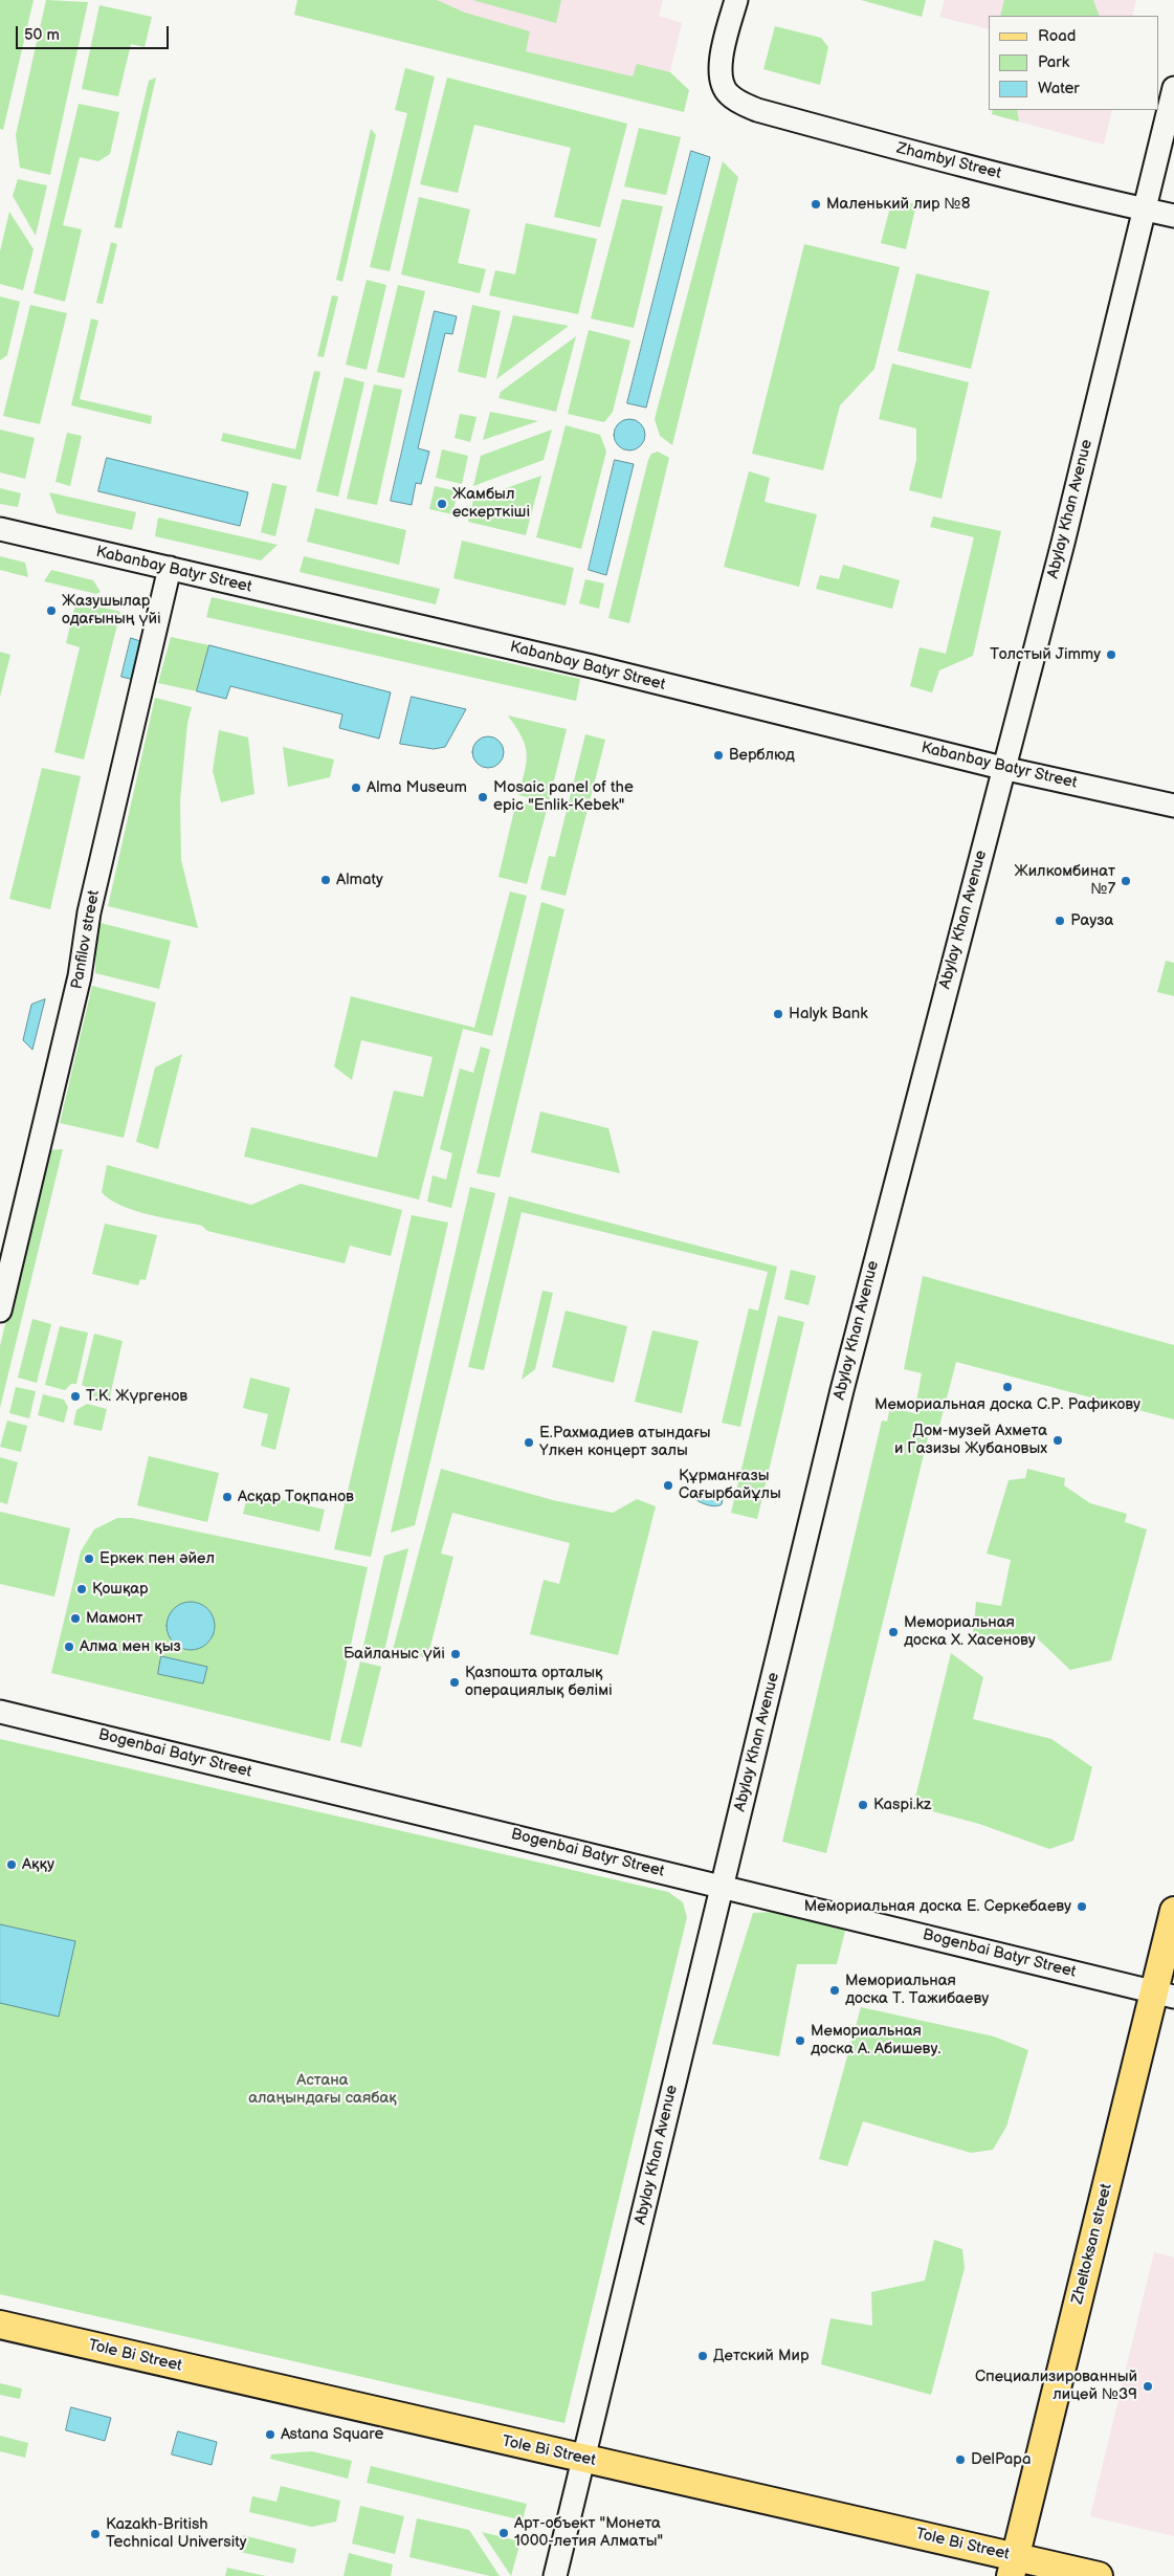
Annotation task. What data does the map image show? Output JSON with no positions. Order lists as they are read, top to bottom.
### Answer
{
  "streets": {
    "main road": ["Zheltoksan street", "Tole Bi Street"],
    "street": [
      "Zhambyl Street",
      "Abylay Khan Avenue",
      "Kabanbay Batyr Street",
      "Panfilov street",
      "Bogenbai Batyr Street"
    ]
  },
  "crossings": [
    ["Zhambyl Street", "Abylay Khan Avenue"],
    ["Abylay Khan Avenue", "Kabanbay Batyr Street"],
    ["Abylay Khan Avenue", "Bogenbai Batyr Street"],
    ["Abylay Khan Avenue", "Tole Bi Street"],
    ["Kabanbay Batyr Street", "Panfilov street"],
    ["Bogenbai Batyr Street", "Zheltoksan street"],
    ["Zheltoksan street", "Tole Bi Street"]
  ],
  "parks": ["Астана алаңындағы саябақ"],
  "places": [
    "Маленький лир №8",
    "Жамбыл ескерткіші",
    "Жазушылар одағының үйі",
    "Толстый Jimmy",
    "Верблюд",
    "Alma Museum",
    "Mosaic panel of the epic \"Enlik-Kebek\"",
    "Almaty",
    "Жилкомбинат №7",
    "Рауза",
    "Halyk Bank",
    "Мемориальная доска С.Р. Рафикову",
    "Т.К. Жүргенов",
    "Дом-музей Ахмета и Газизы Жубановых",
    "Е.Рахмадиев атындағы Үлкен концерт залы",
    "Құрманғазы Сағырбайұлы",
    "Асқар Тоқпанов",
    "Еркек пен әйел",
    "Қошқар",
    "Мамонт",
    "Мемориальная доска Х. Хасенову",
    "Алма мен қыз",
    "Байланыс үйі",
    "Қазпошта орталық операциялық бөлімі",
    "Kaspi.kz",
    "Аққу",
    "Мемориальная доска Е. Серкебаеву",
    "Мемориальная доска Т. Тажибаеву",
    "Мемориальная доска А. Абишеву.",
    "Детский Мир",
    "Специализированный лицей №39",
    "Astana Square",
    "DelPapa",
    "Арт-объект \"Монета 1000-летия Алматы\"",
    "Kazakh-British Technical University"
  ],
  "legend": ["Road", "Park", "Water"],
  "scale_bar": "50 m"
}
